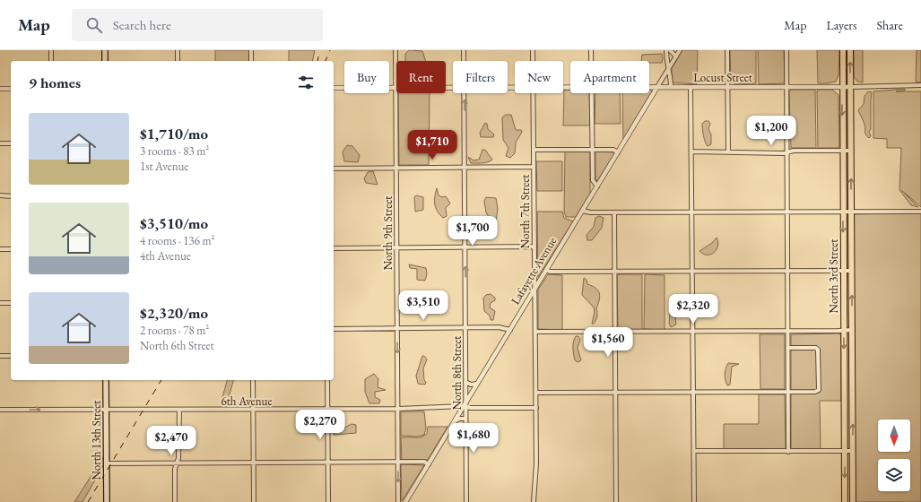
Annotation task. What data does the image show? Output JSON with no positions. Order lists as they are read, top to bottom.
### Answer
{
  "streets": {
    "highway": ["North 3rd Street"],
    "main road": ["North 13th Street"],
    "street": [
      "Locust Street",
      "North 7th Street",
      "North 9th Street",
      "Lafayette Avenue",
      "North 8th Street",
      "6th Avenue"
    ]
  },
  "crossings": [
    ["Locust Street", "North 9th Street"],
    ["Locust Street", "Lafayette Avenue"],
    ["Locust Street", "North 3rd Street"],
    ["North 7th Street", "Lafayette Avenue"],
    ["North 7th Street", "6th Avenue"],
    ["North 9th Street", "6th Avenue"],
    ["Lafayette Avenue", "North 8th Street"],
    ["Lafayette Avenue", "6th Avenue"],
    ["North 8th Street", "6th Avenue"],
    ["6th Avenue", "North 13th Street"]
  ],
  "one_way": ["North 8th Street"],
  "north": "bottom",
  "page": {
    "header": "Map",
    "search": "Search here",
    "nav": ["Map", "Layers", "Share"],
    "chip": [
      "Buy",
      "Rent",
      "Filters",
      "New",
      "Apartment"
    ],
    "heading": "9 homes",
    "list": [
      {
        "name": "$1,710/mo",
        "note": "3 rooms · 83 m² · 1st Avenue"
      },
      {
        "name": "$3,510/mo",
        "note": "4 rooms · 136 m² · 4th Avenue"
      },
      {
        "name": "$2,320/mo",
        "note": "2 rooms · 78 m² · North 6th Street"
      }
    ],
    "price": [
      "$1,200",
      "$1,710",
      "$1,700",
      "$3,510",
      "$2,320",
      "$1,560",
      "$2,270",
      "$1,680",
      "$2,470"
    ]
  }
}
